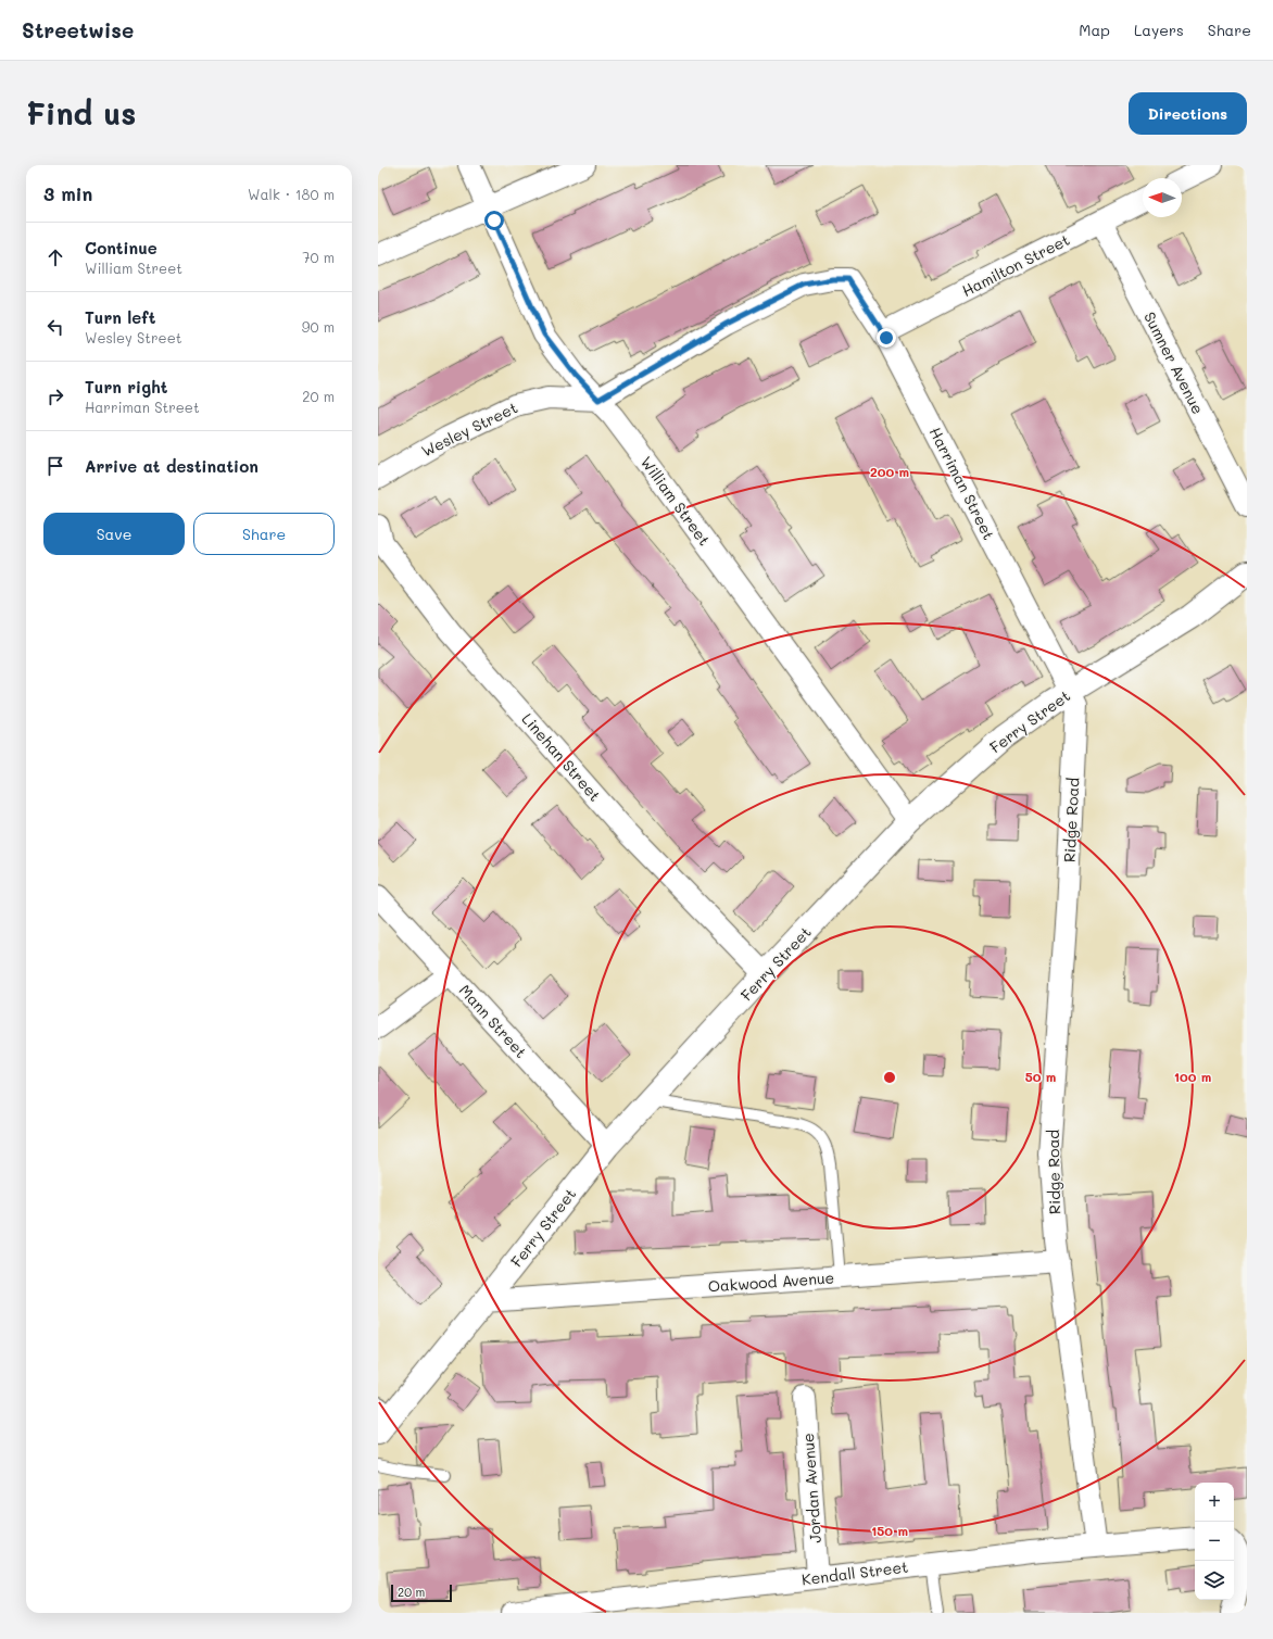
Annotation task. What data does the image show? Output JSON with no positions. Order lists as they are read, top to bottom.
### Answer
{
  "streets": {
    "street": [
      "Hamilton Street",
      "Sumner Avenue",
      "Wesley Street",
      "Harriman Street",
      "William Street",
      "Ferry Street",
      "Linehan Street",
      "Ridge Road",
      "Mann Street",
      "Oakwood Avenue",
      "Jordan Avenue",
      "Kendall Street"
    ]
  },
  "crossings": [
    ["Hamilton Street", "Sumner Avenue"],
    ["Hamilton Street", "Harriman Street"],
    ["Wesley Street", "Harriman Street"],
    ["Wesley Street", "William Street"],
    ["Harriman Street", "William Street"],
    ["Harriman Street", "Ferry Street"],
    ["Harriman Street", "Ridge Road"],
    ["William Street", "Ferry Street"],
    ["Ferry Street", "Linehan Street"],
    ["Ferry Street", "Ridge Road"],
    ["Ferry Street", "Mann Street"],
    ["Ferry Street", "Oakwood Avenue"],
    ["Ridge Road", "Oakwood Avenue"],
    ["Ridge Road", "Kendall Street"],
    ["Jordan Avenue", "Kendall Street"]
  ],
  "scale_bar": "20 m",
  "north": "left",
  "page": {
    "header": "Streetwise",
    "nav": ["Map", "Layers", "Share"],
    "buttons": [
      "Directions",
      ["Save", "Share"]
    ],
    "title": "Find us",
    "heading": ["3 min", "Walk · 180 m"],
    "list": [
      ["Continue", "William Street", "70 m"],
      ["Turn left", "Wesley Street", "90 m"],
      ["Turn right", "Harriman Street", "20 m"],
      "Arrive at destination"
    ],
    "map_buttons": ["+", "−"],
    "scale": "20 m"
  },
  "rings": [
    "200 m",
    "50 m",
    "100 m",
    "150 m"
  ]
}
